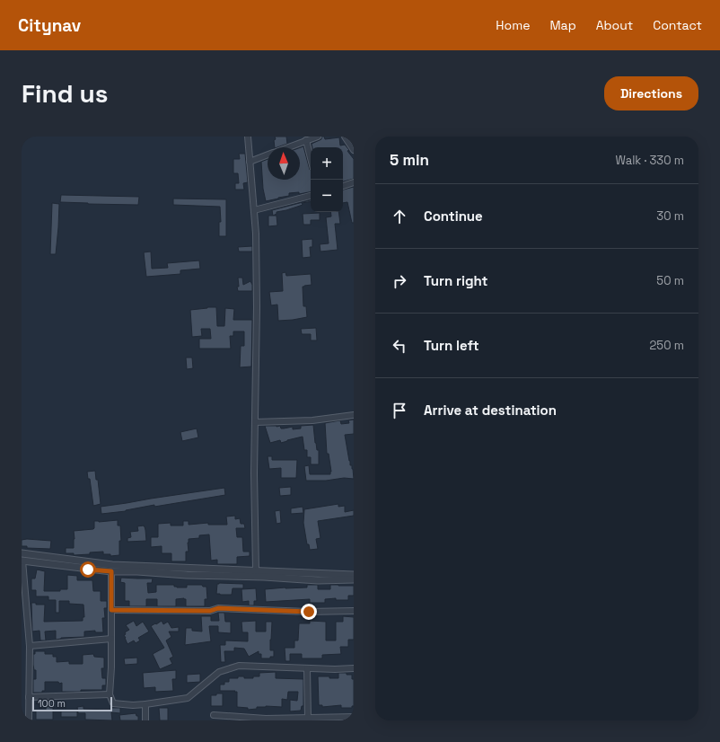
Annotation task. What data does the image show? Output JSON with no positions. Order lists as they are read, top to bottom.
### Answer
{
  "scale_bar": "100 m",
  "north": "top",
  "page": {
    "header": "Citynav",
    "nav": [
      "Home",
      "Map",
      "About",
      "Contact"
    ],
    "buttons": "Directions",
    "title": "Find us",
    "heading": ["5 min", "Walk · 330 m"],
    "map_buttons": ["+", "−"],
    "list": [
      ["Continue", "30 m"],
      ["Turn right", "50 m"],
      ["Turn left", "250 m"],
      "Arrive at destination"
    ],
    "scale": "100 m"
  }
}
